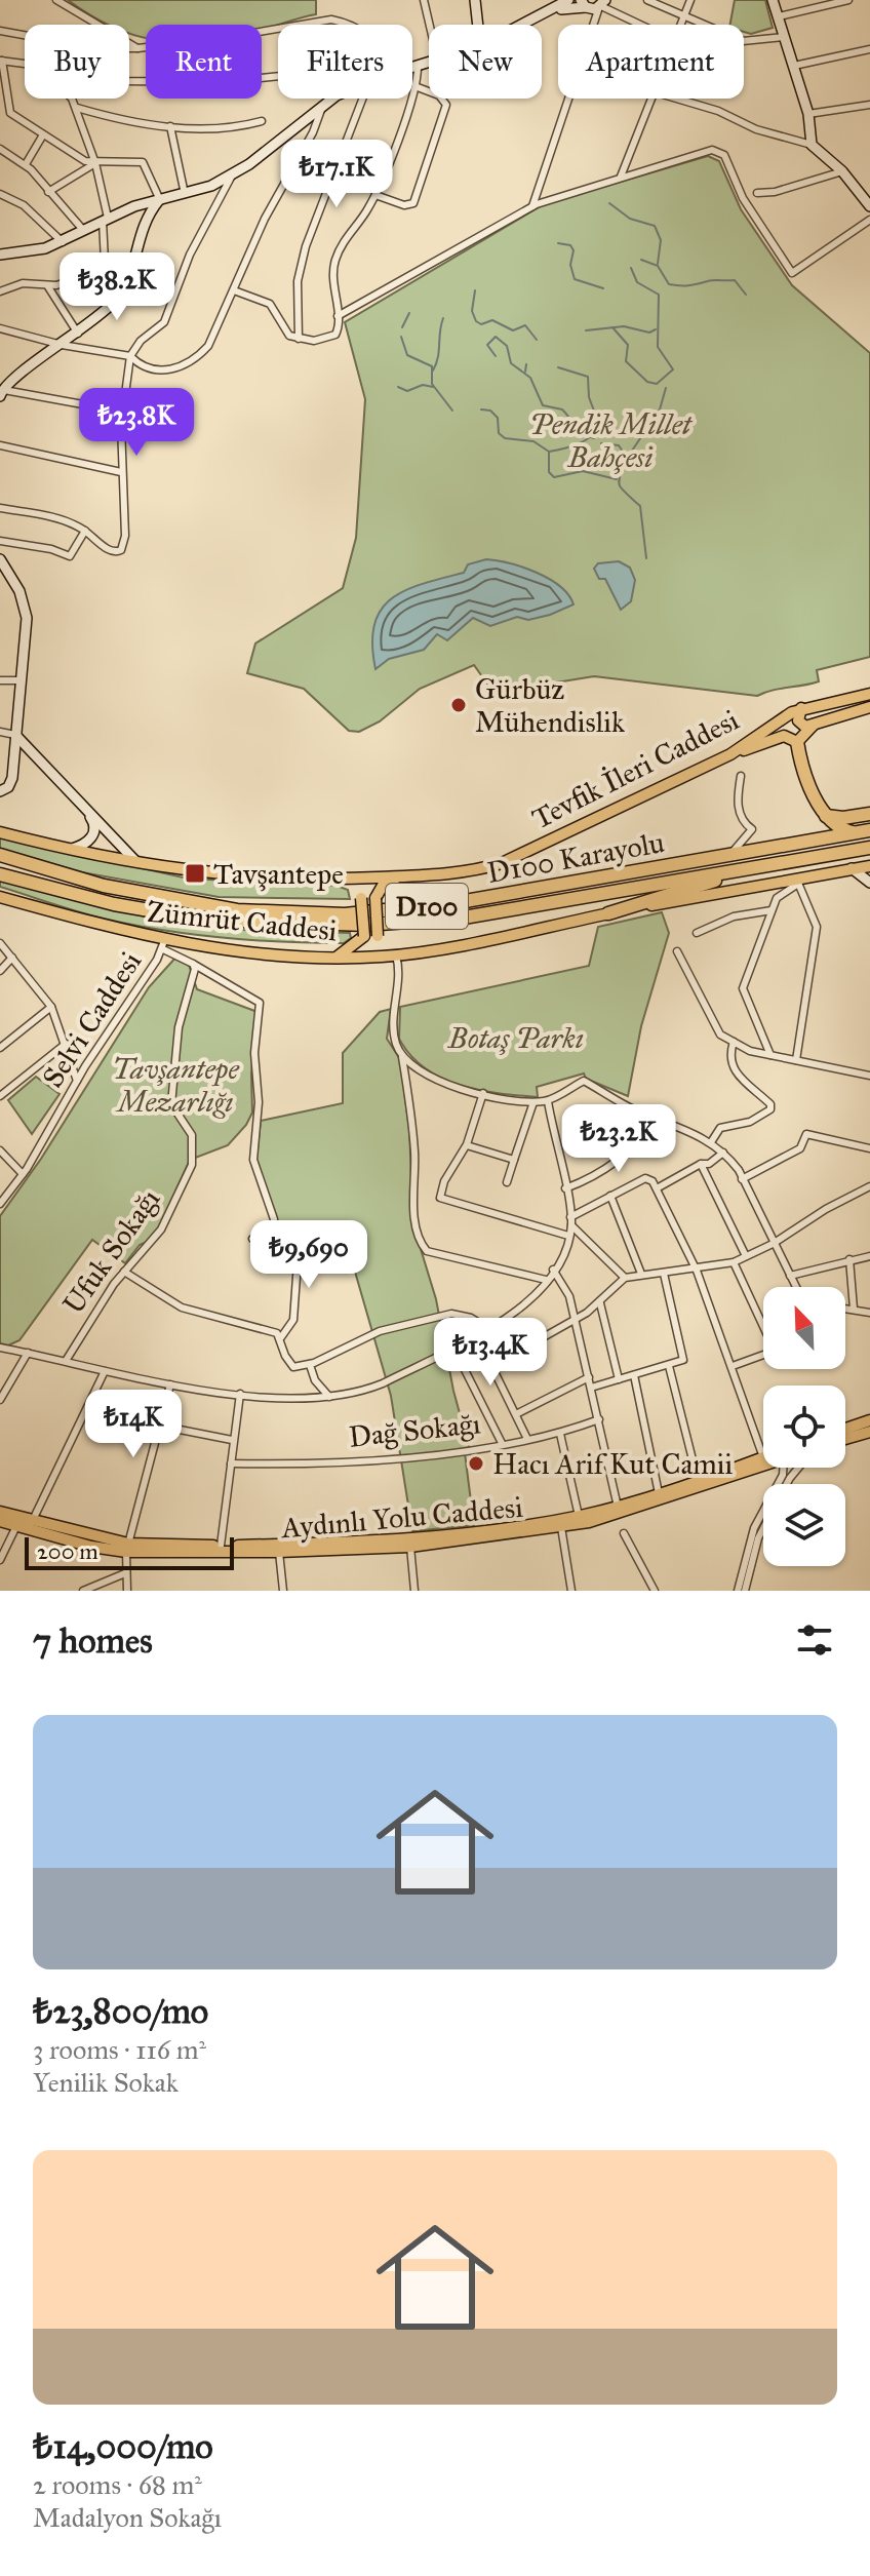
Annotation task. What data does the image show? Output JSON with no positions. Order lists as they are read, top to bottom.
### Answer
{
  "streets": {
    "highway": ["D100 Karayolu", "D100"],
    "main road": ["Tevfik İleri Caddesi", "Zümrüt Caddesi", "Aydınlı Yolu Caddesi"],
    "street": ["Selvi Caddesi", "Ufuk Sokağı", "Dağ Sokağı"]
  },
  "crossings": [
    ["Zümrüt Caddesi", "Selvi Caddesi"]
  ],
  "parks": ["Pendik Millet Bahçesi", "Botaş Parkı", "Tavşantepe Mezarlığı"],
  "places": {
    "other": ["Gürbüz Mühendislik", "Hacı Arif Kut Camii"],
    "transit": ["Tavşantepe"]
  },
  "scale_bar": "200 m",
  "north": "top left",
  "page": {
    "chip": [
      "Buy",
      "Rent",
      "Filters",
      "New",
      "Apartment"
    ],
    "price": [
      "₺17.1K",
      "₺38.2K",
      "₺23.8K",
      "₺23.2K",
      "₺9,690",
      "₺13.4K",
      "₺14K"
    ],
    "scale": "200 m",
    "heading": "7 homes",
    "list": [
      {
        "name": "₺23,800/mo",
        "note": "3 rooms · 116 m² · Yenilik Sokak"
      },
      {
        "name": "₺14,000/mo",
        "note": "2 rooms · 68 m² · Madalyon Sokağı"
      }
    ]
  }
}
